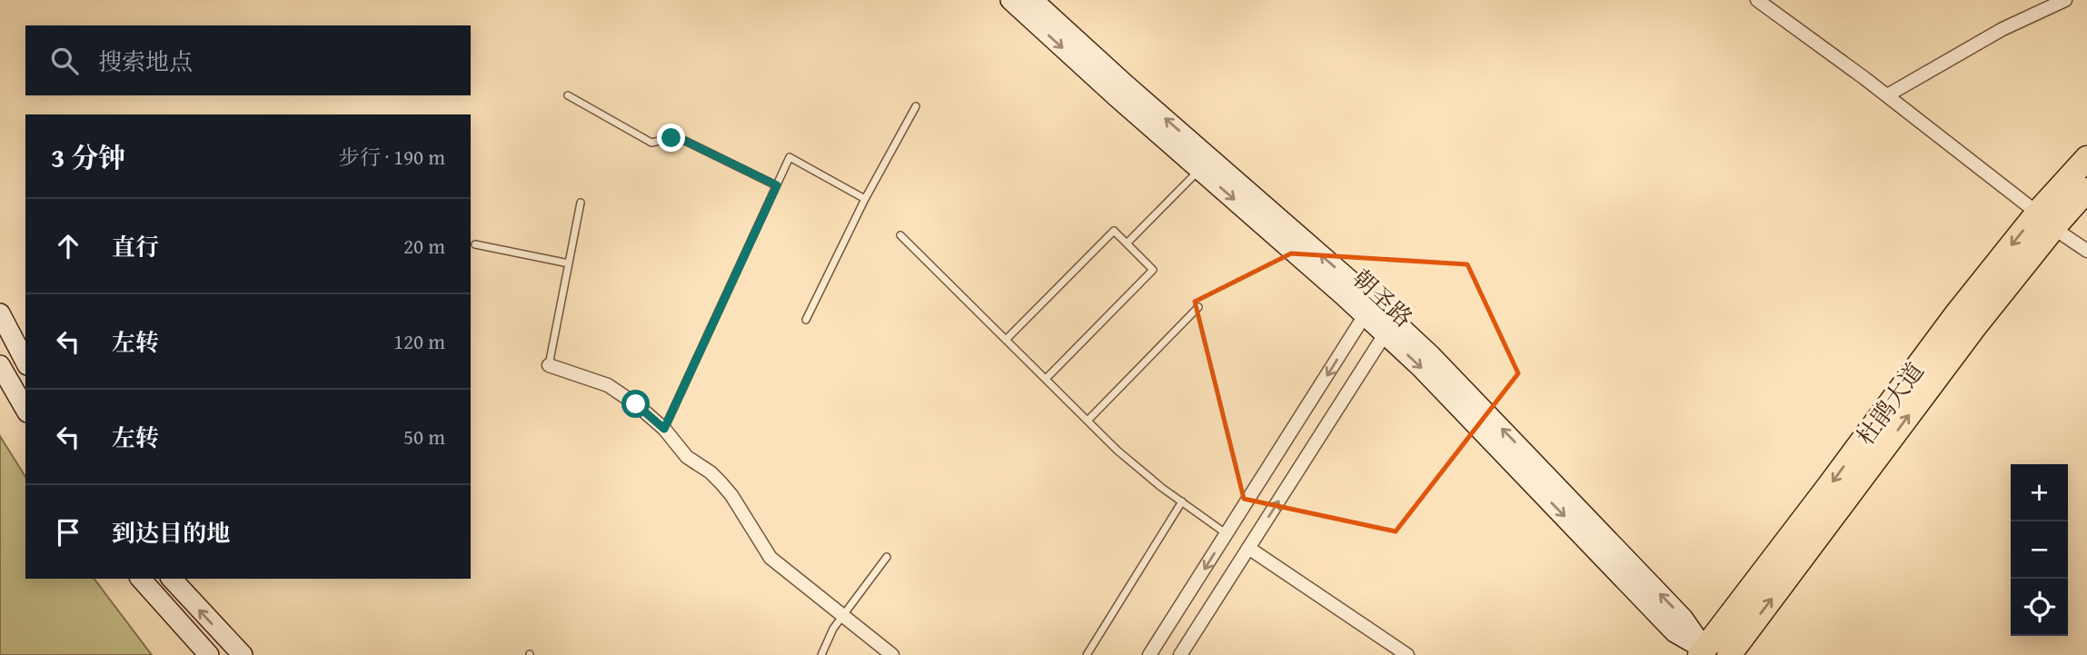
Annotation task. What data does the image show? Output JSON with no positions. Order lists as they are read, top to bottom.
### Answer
{
  "streets": {
    "highway": ["杜鹃大道"],
    "main road": ["朝圣路"]
  },
  "crossings": [
    ["朝圣路", "杜鹃大道"]
  ],
  "page": {
    "search": "搜索地点",
    "heading": ["3 分钟", "步行 · 190 m"],
    "list": [
      ["直行", "20 m"],
      ["左转", "120 m"],
      ["左转", "50 m"],
      "到达目的地"
    ],
    "map_buttons": ["+", "−"]
  }
}
